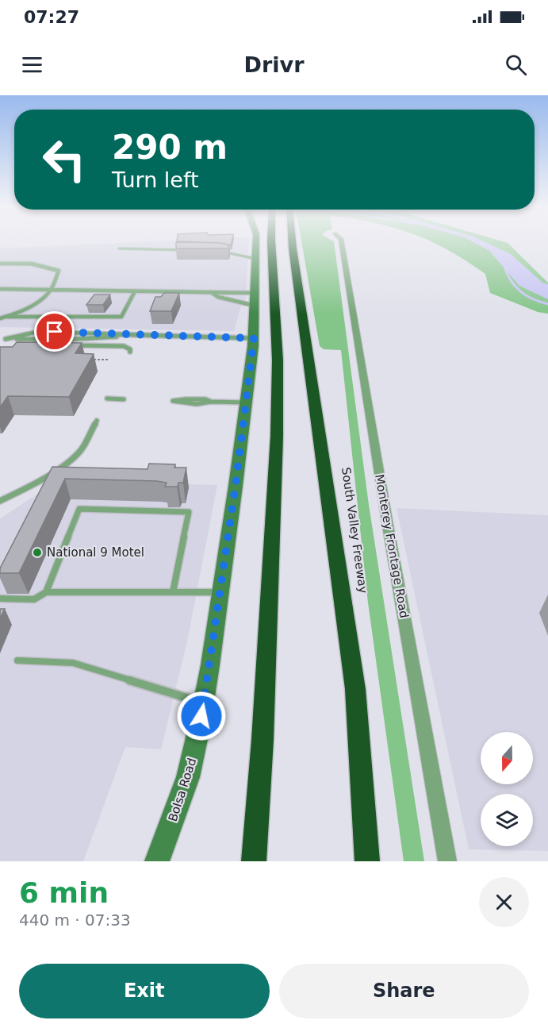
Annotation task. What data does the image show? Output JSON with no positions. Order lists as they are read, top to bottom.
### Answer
{
  "streets": {
    "highway": ["South Valley Freeway"],
    "main road": ["Bolsa Road"],
    "street": ["Monterey Frontage Road"]
  },
  "places": ["National 9 Motel"],
  "north": "bottom",
  "page": {
    "status": "07:27",
    "header": "Drivr",
    "turn": ["290 m", "Turn left"],
    "heading": ["6 min", "440 m · 07:33"],
    "buttons": ["Exit", "Share"]
  }
}
